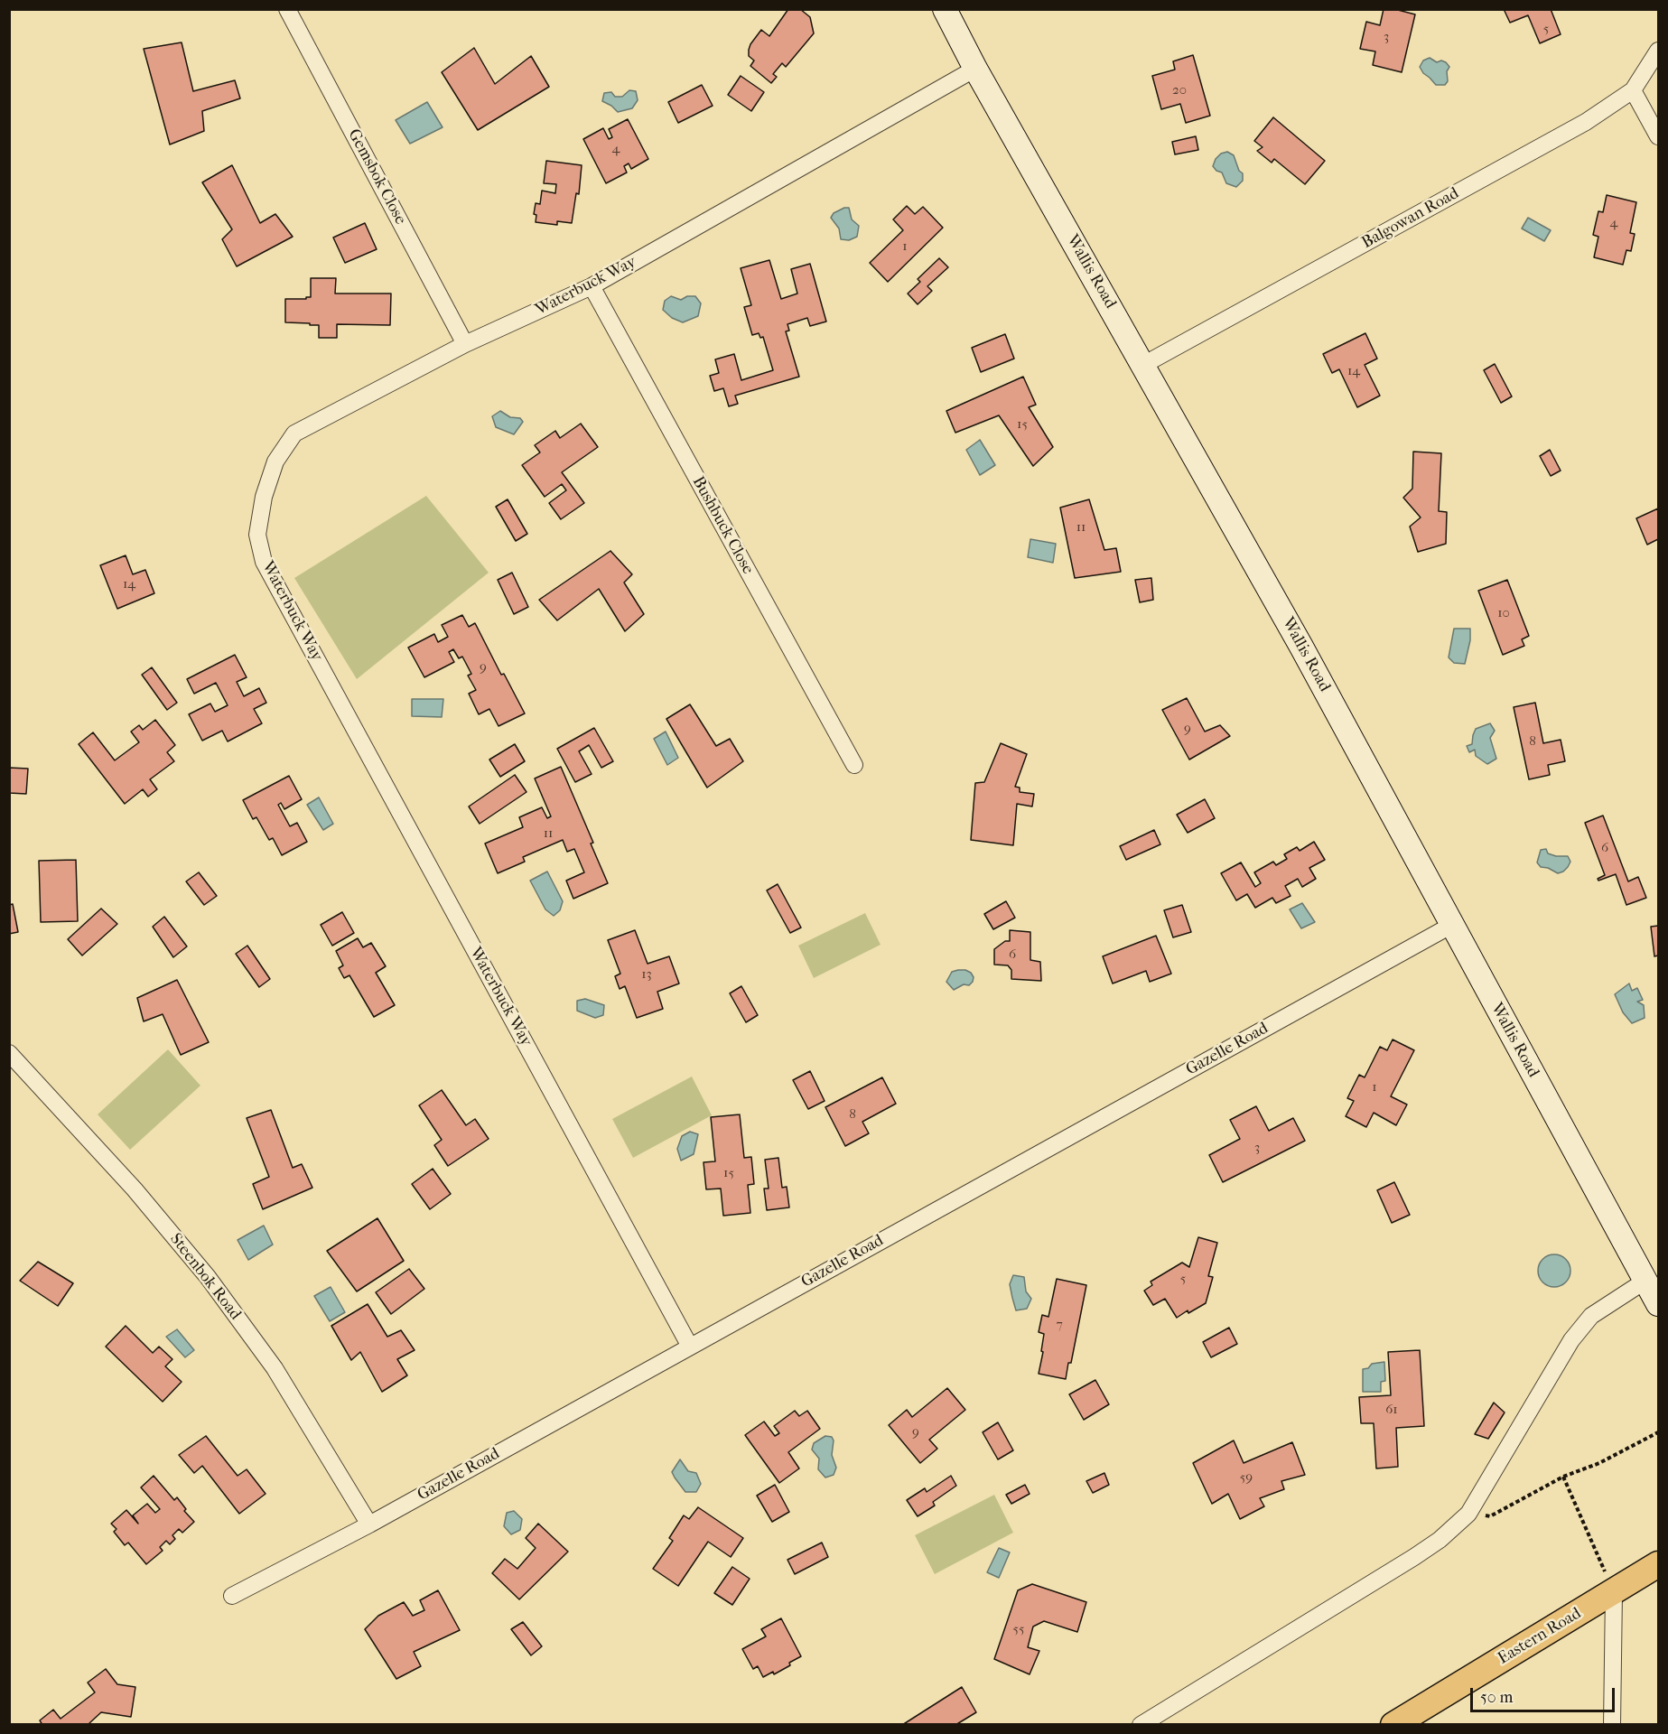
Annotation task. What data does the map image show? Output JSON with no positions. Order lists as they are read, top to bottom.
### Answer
{
  "streets": {
    "main road": ["Eastern Road"],
    "street": [
      "Gemsbok Close",
      "Balgowan Road",
      "Wallis Road",
      "Waterbuck Way",
      "Bushbuck Close",
      "Gazelle Road",
      "Steenbok Road"
    ]
  },
  "crossings": [
    ["Gemsbok Close", "Waterbuck Way"],
    ["Balgowan Road", "Wallis Road"],
    ["Wallis Road", "Waterbuck Way"],
    ["Wallis Road", "Gazelle Road"],
    ["Waterbuck Way", "Bushbuck Close"],
    ["Waterbuck Way", "Gazelle Road"],
    ["Gazelle Road", "Steenbok Road"]
  ],
  "house_numbers": [
    "5",
    "3",
    "20",
    "4",
    "4",
    "1",
    "14",
    "15",
    "11",
    "14",
    "10",
    "9",
    "9",
    "8",
    "11",
    "6",
    "6",
    "13",
    "1",
    "8",
    "3",
    "15",
    "5",
    "7",
    "61",
    "9",
    "59",
    "55"
  ],
  "scale_bar": "50 m"
}
